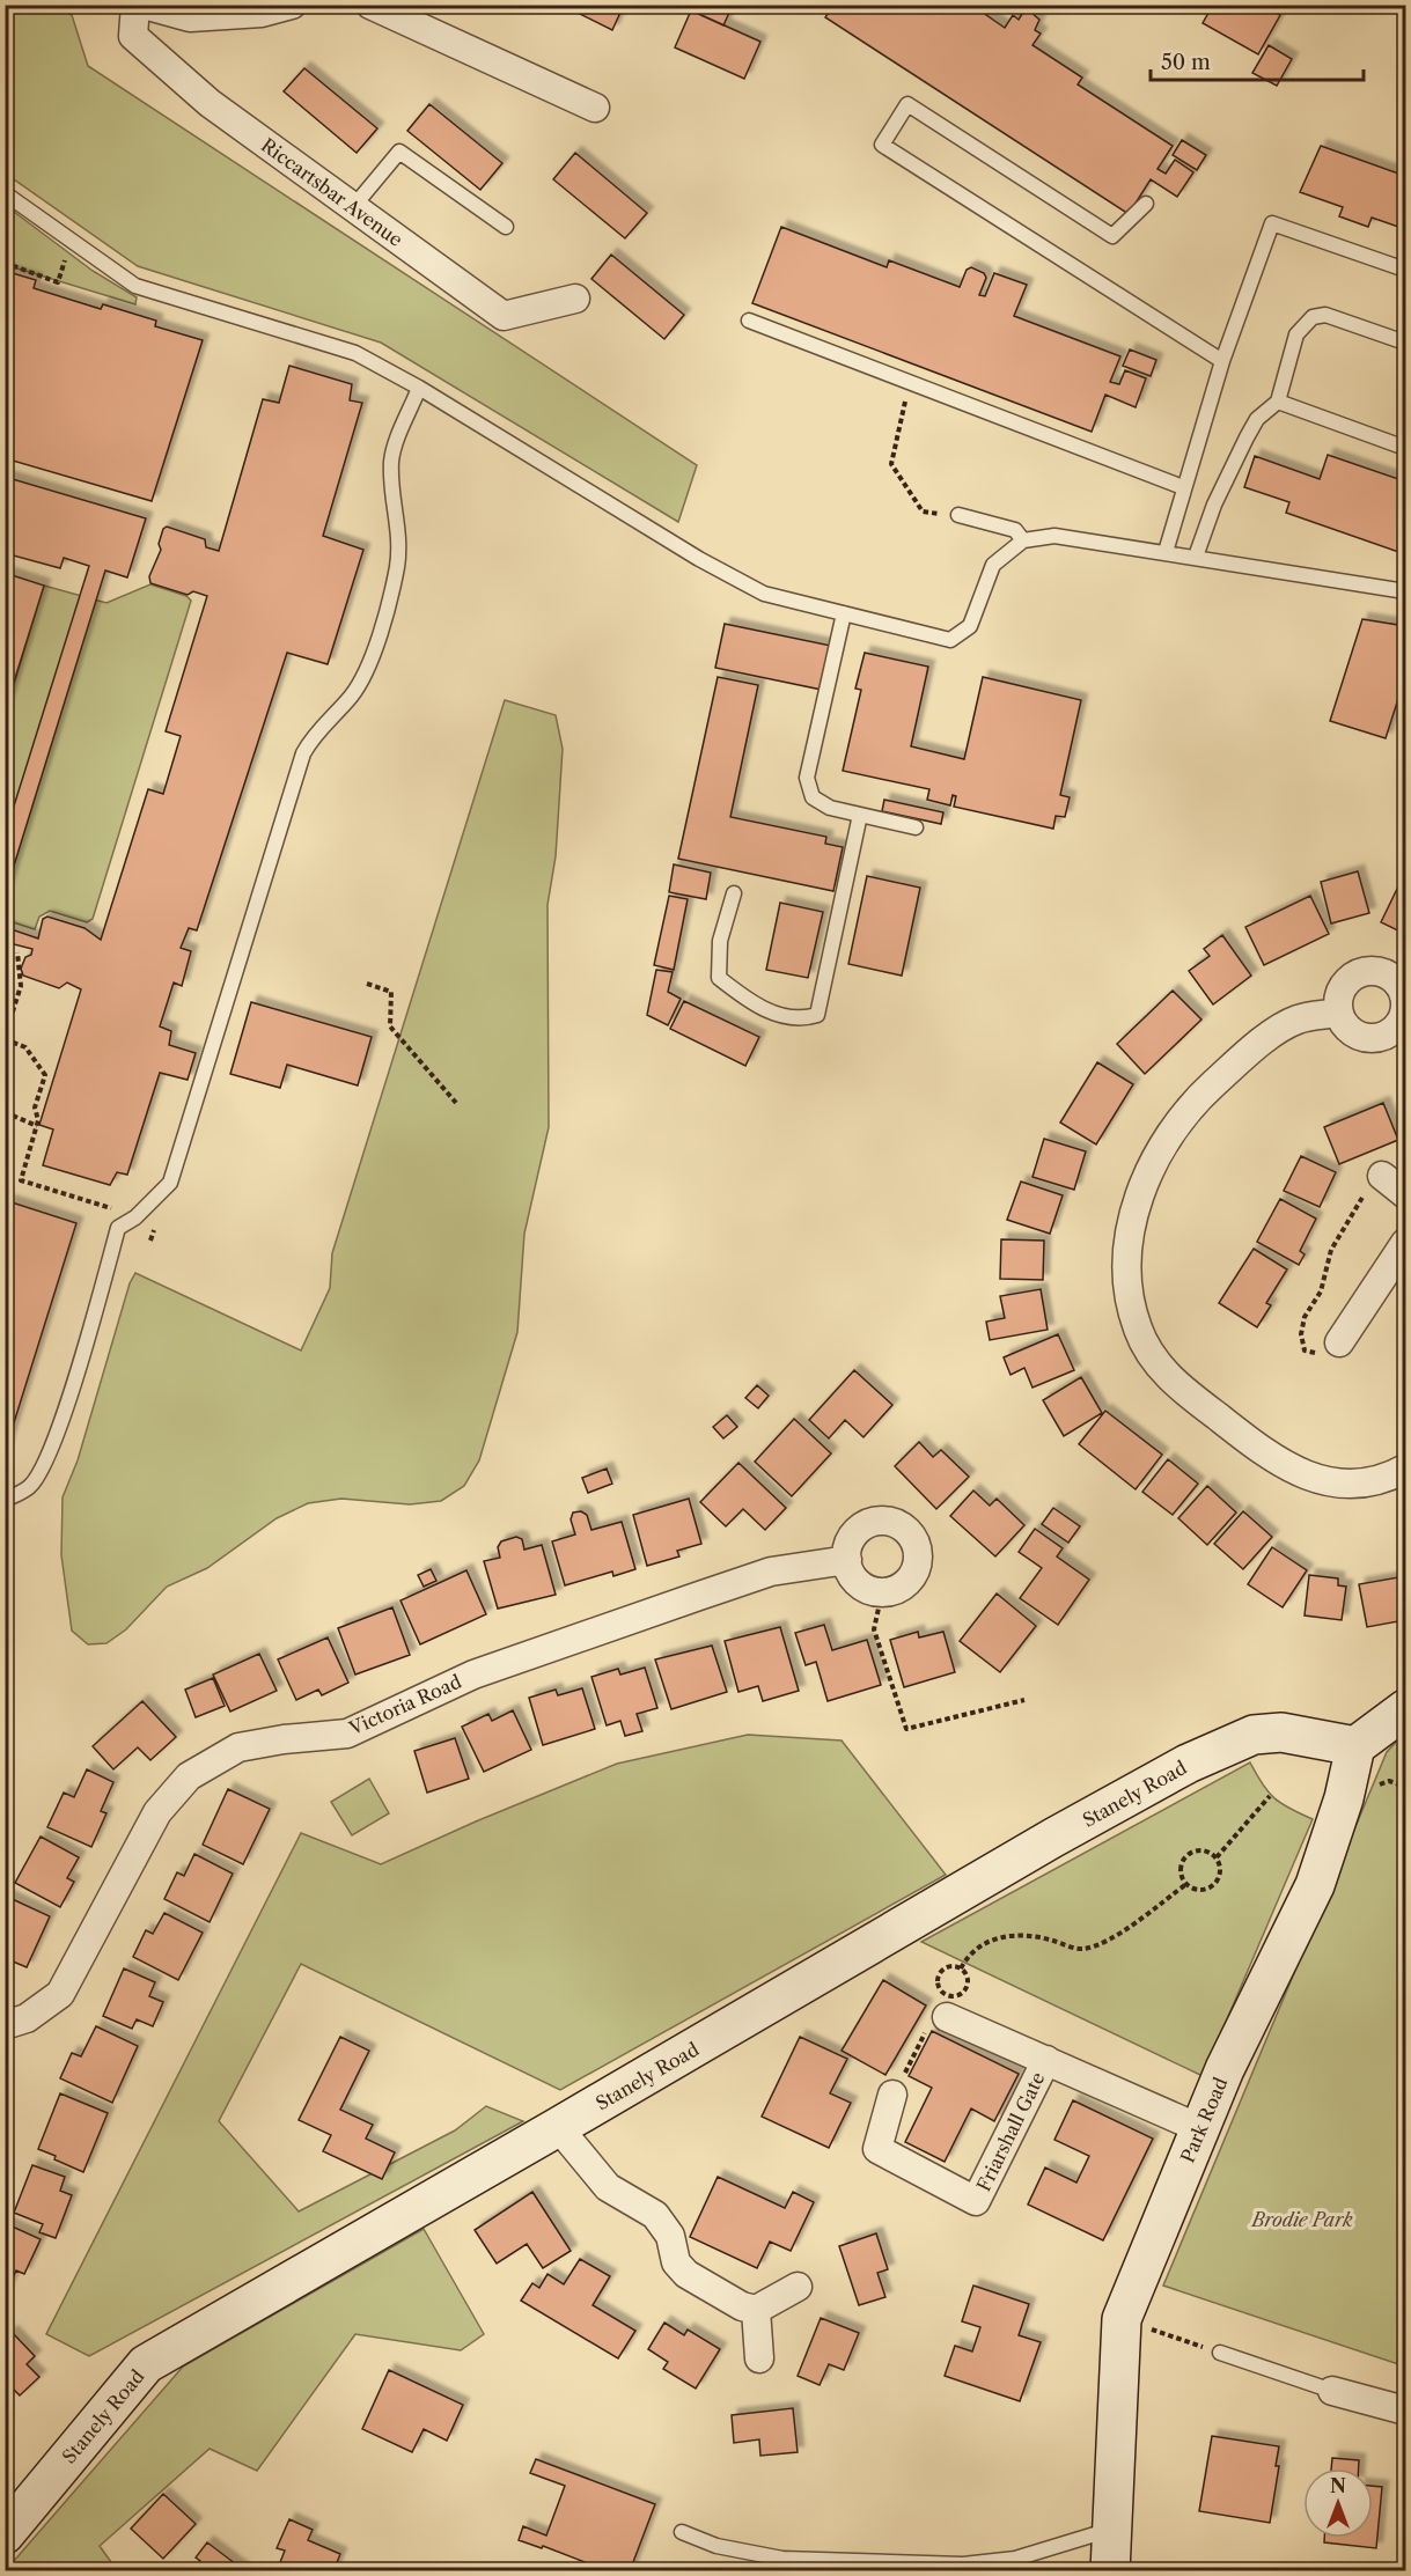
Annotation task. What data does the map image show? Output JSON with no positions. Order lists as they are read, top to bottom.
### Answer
{
  "streets": {
    "street": [
      "Riccartsbar Avenue",
      "Victoria Road",
      "Stanely Road",
      "Park Road",
      "Friarshall Gate"
    ]
  },
  "crossings": [
    ["Stanely Road", "Park Road"],
    ["Park Road", "Friarshall Gate"]
  ],
  "parks": ["Brodie Park"],
  "scale_bar": "50 m",
  "north": "top"
}
